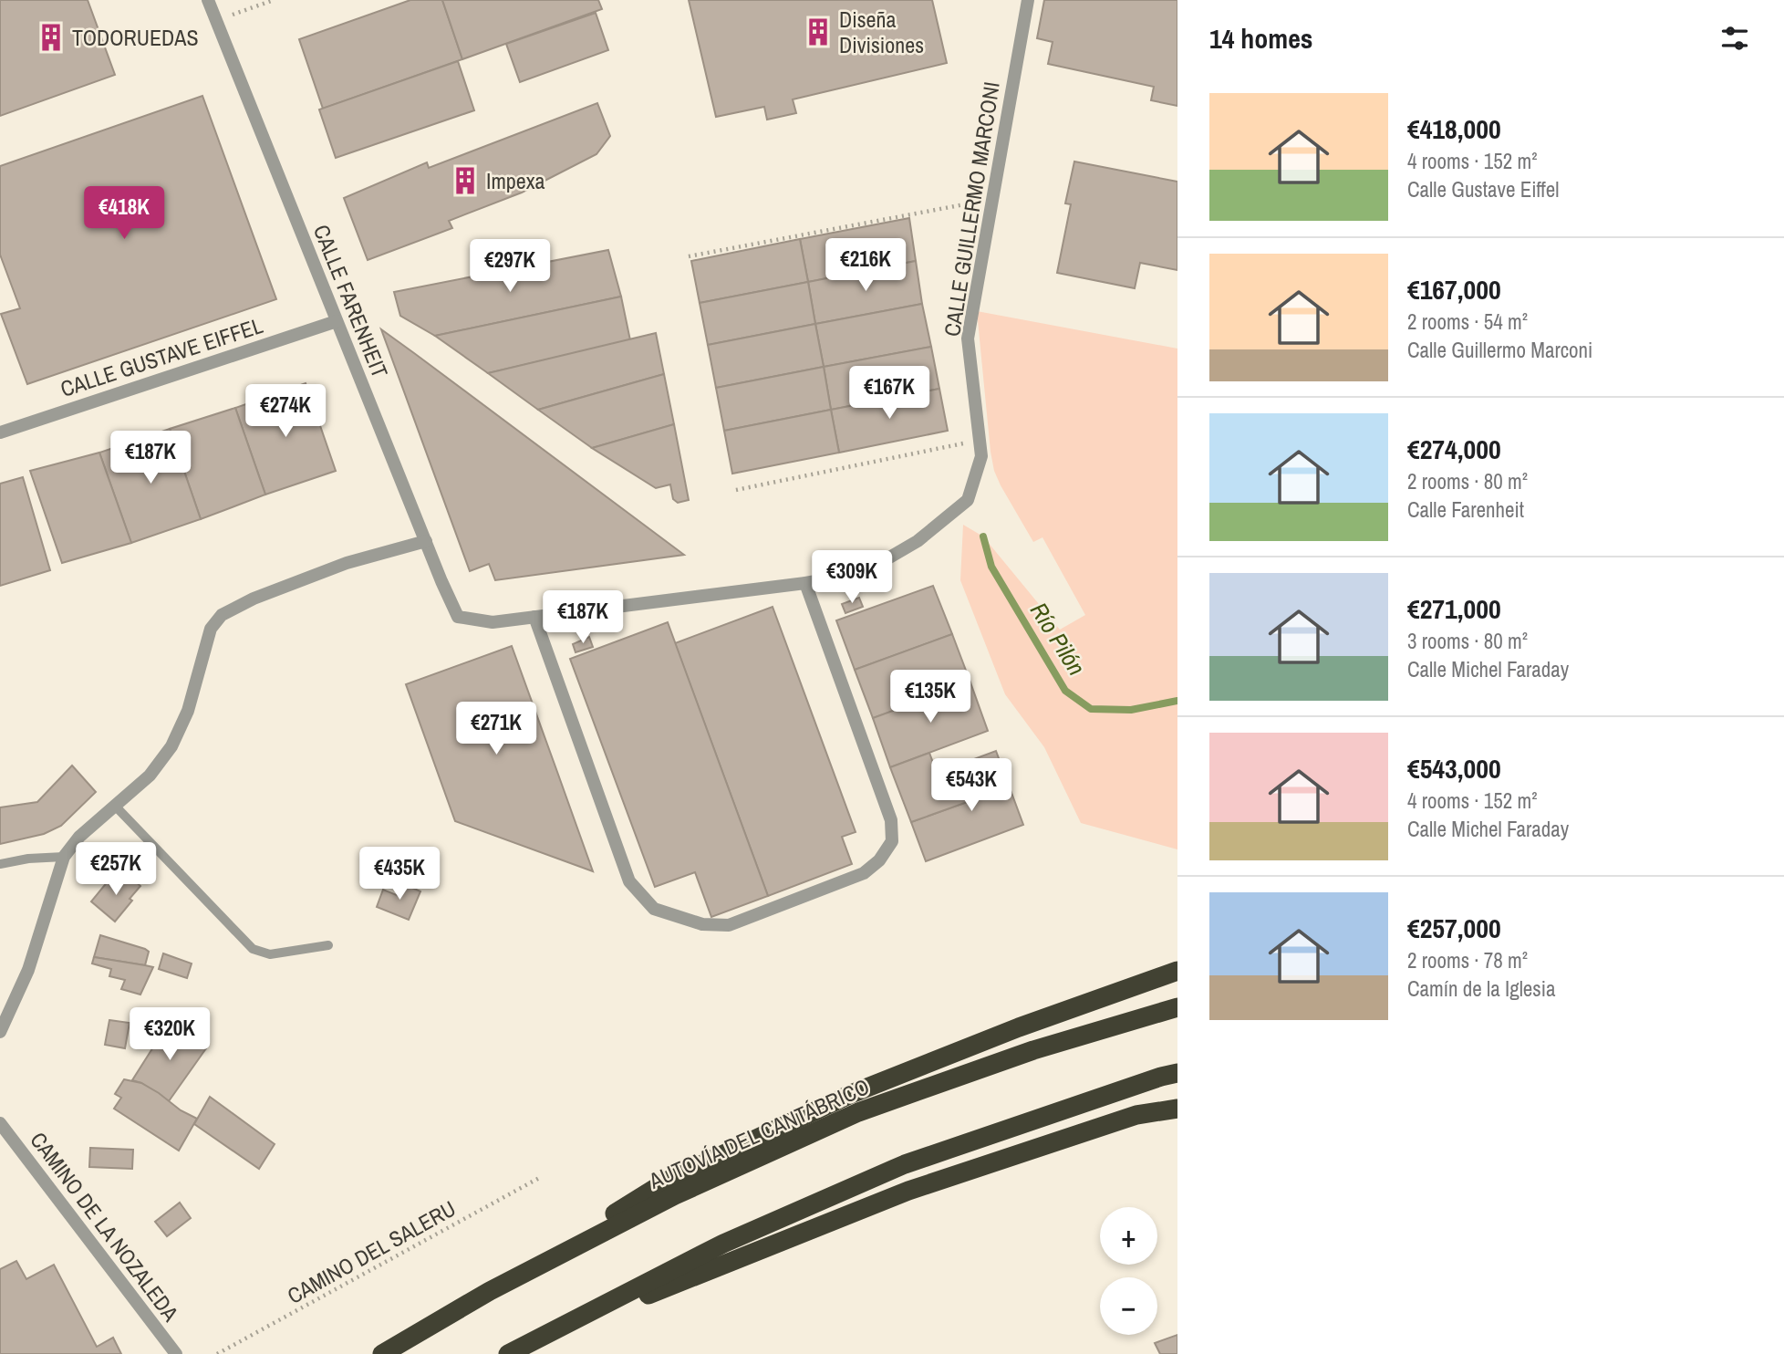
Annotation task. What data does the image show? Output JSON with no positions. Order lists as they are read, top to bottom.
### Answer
{
  "streets": {
    "highway": ["AUTOVÍA DEL CANTÁBRICO"],
    "street": [
      "CALLE GUILLERMO MARCONI",
      "CALLE FARENHEIT",
      "CALLE GUSTAVE EIFFEL",
      "CAMINO DE LA NOZALEDA"
    ],
    "path": ["CAMINO DEL SALERU"]
  },
  "crossings": [
    ["CALLE FARENHEIT", "CALLE GUSTAVE EIFFEL"]
  ],
  "water": ["Río Pilón"],
  "places": {
    "building": ["Diseña Divisiones", "TODORUEDAS", "Impexa"]
  },
  "page": {
    "heading": "14 homes",
    "list": [
      {
        "name": "€418,000",
        "note": "4 rooms · 152 m² · Calle Gustave Eiffel"
      },
      {
        "name": "€167,000",
        "note": "2 rooms · 54 m² · Calle Guillermo Marconi"
      },
      {
        "name": "€274,000",
        "note": "2 rooms · 80 m² · Calle Farenheit"
      },
      {
        "name": "€271,000",
        "note": "3 rooms · 80 m² · Calle Michel Faraday"
      },
      {
        "name": "€543,000",
        "note": "4 rooms · 152 m² · Calle Michel Faraday"
      },
      {
        "name": "€257,000",
        "note": "2 rooms · 78 m² · Camín de la Iglesia"
      }
    ],
    "price": [
      "€418K",
      "€216K",
      "€297K",
      "€167K",
      "€274K",
      "€187K",
      "€309K",
      "€187K",
      "€135K",
      "€271K",
      "€543K",
      "€257K",
      "€435K",
      "€320K"
    ],
    "map_buttons": ["+", "−"]
  }
}
